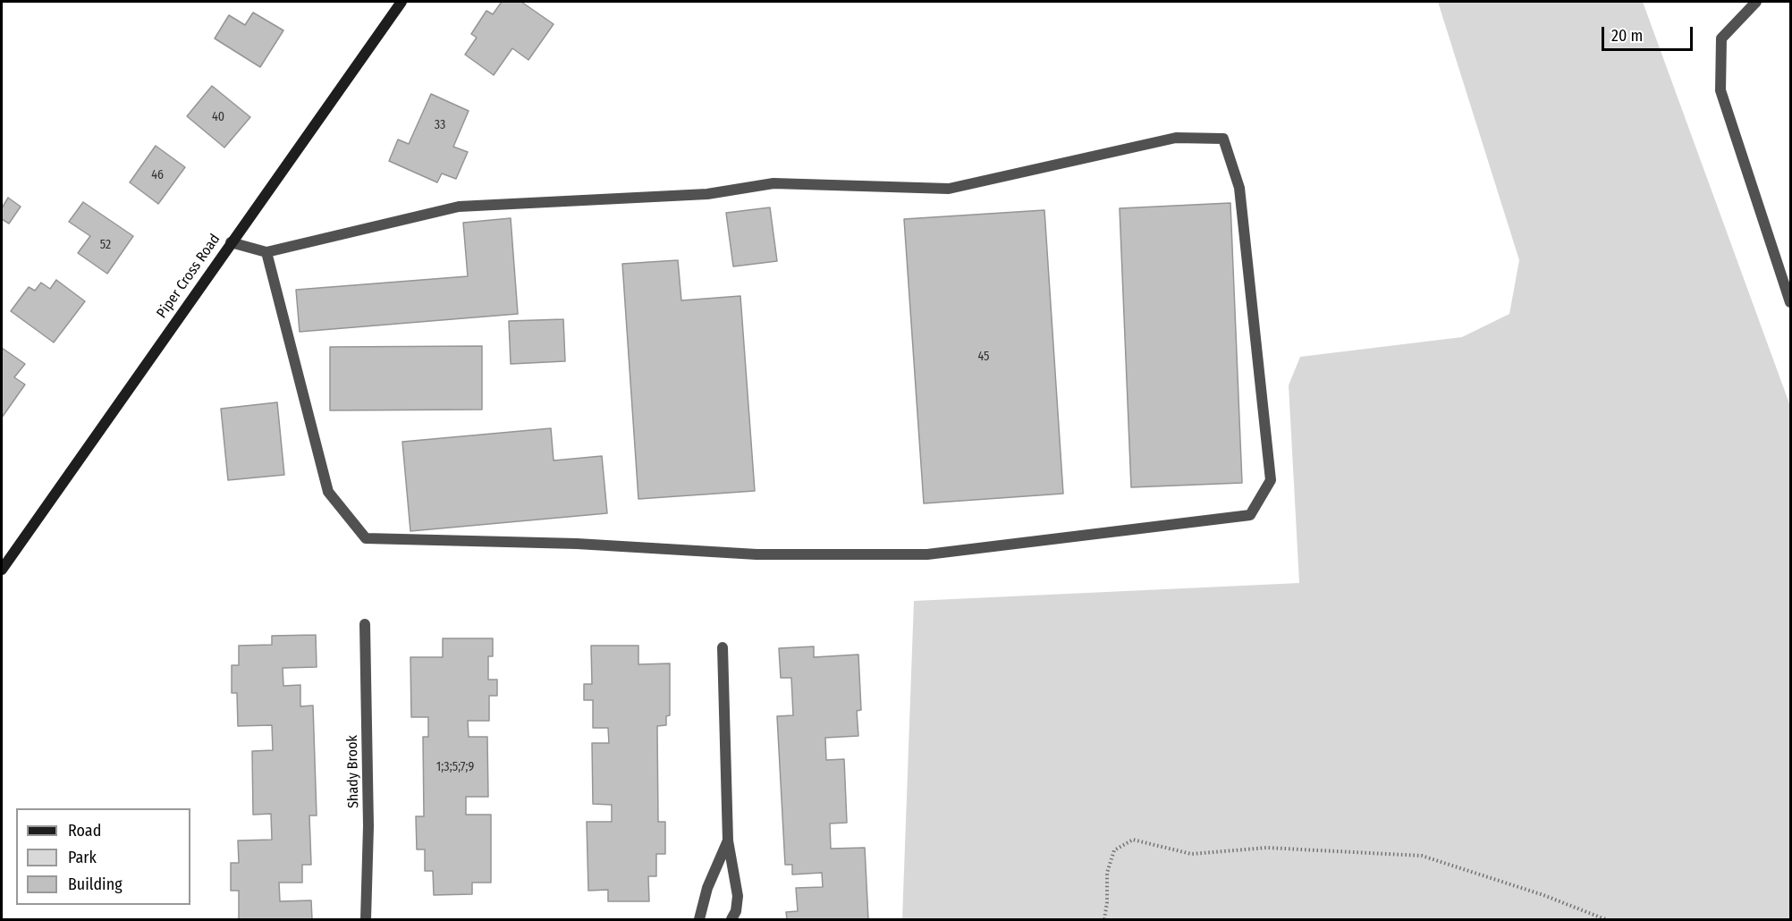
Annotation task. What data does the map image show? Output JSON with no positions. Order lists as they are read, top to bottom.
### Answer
{
  "streets": {
    "main road": ["Piper Cross Road"],
    "street": ["Shady Brook"]
  },
  "house_numbers": [
    "40",
    "33",
    "46",
    "52",
    "45",
    "1;3;5;7;9"
  ],
  "legend": ["Road", "Park", "Building"],
  "scale_bar": "20 m"
}
